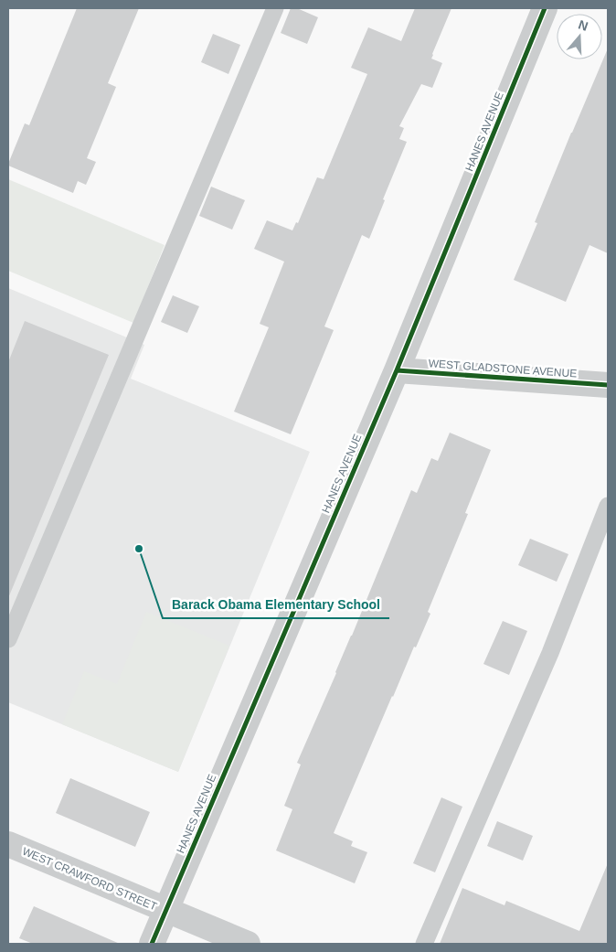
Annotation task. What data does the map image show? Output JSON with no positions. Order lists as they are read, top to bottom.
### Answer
{
  "streets": {
    "street": ["HANES AVENUE", "WEST GLADSTONE AVENUE", "WEST CRAWFORD STREET"]
  },
  "crossings": [
    ["HANES AVENUE", "WEST GLADSTONE AVENUE"],
    ["HANES AVENUE", "WEST CRAWFORD STREET"]
  ],
  "places": ["Barack Obama Elementary School"],
  "north": "top"
}
